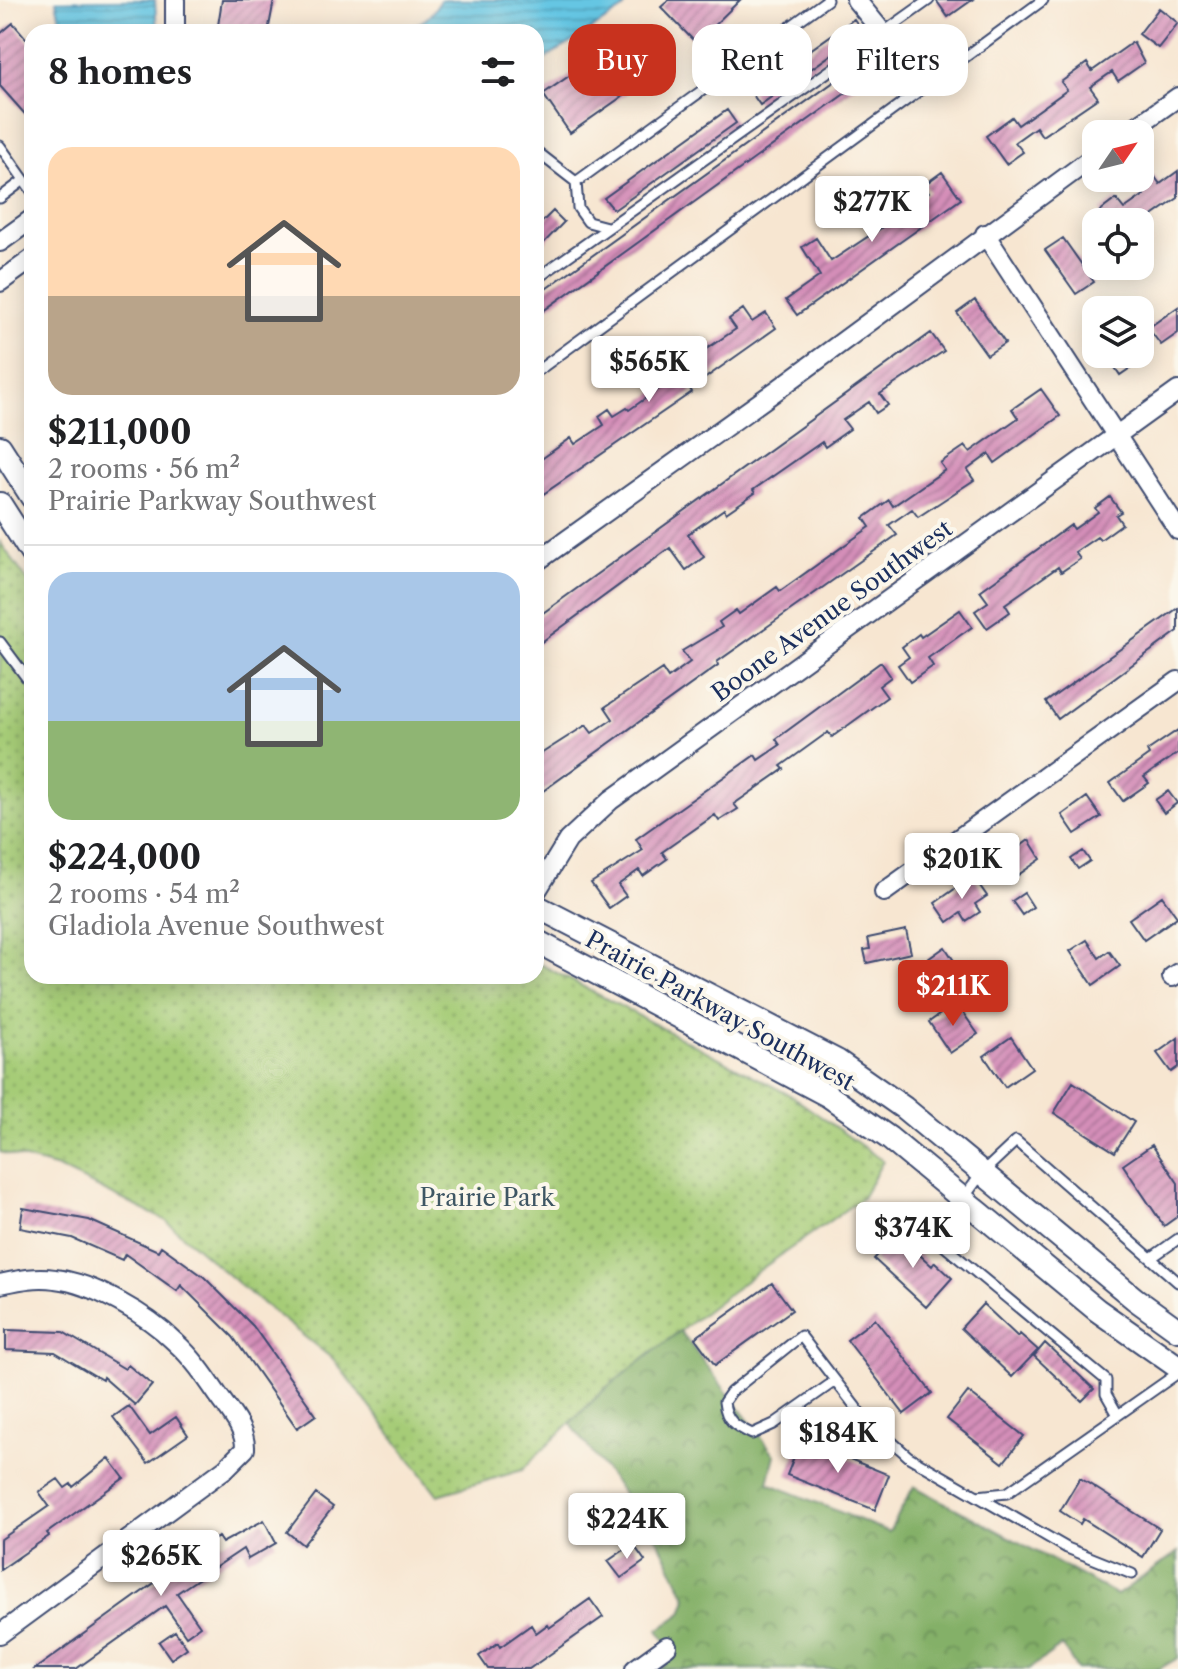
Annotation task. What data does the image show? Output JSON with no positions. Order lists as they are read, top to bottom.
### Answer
{
  "streets": {
    "street": ["Boone Avenue Southwest", "Prairie Parkway Southwest"]
  },
  "parks": ["Prairie Park"],
  "north": "top right",
  "page": {
    "chip": ["Buy", "Rent", "Filters"],
    "heading": "8 homes",
    "list": [
      {
        "name": "$211,000",
        "note": "2 rooms · 56 m² · Prairie Parkway Southwest"
      },
      {
        "name": "$224,000",
        "note": "2 rooms · 54 m² · Gladiola Avenue Southwest"
      }
    ],
    "price": [
      "$277K",
      "$565K",
      "$201K",
      "$211K",
      "$374K",
      "$184K",
      "$224K",
      "$265K"
    ]
  }
}
